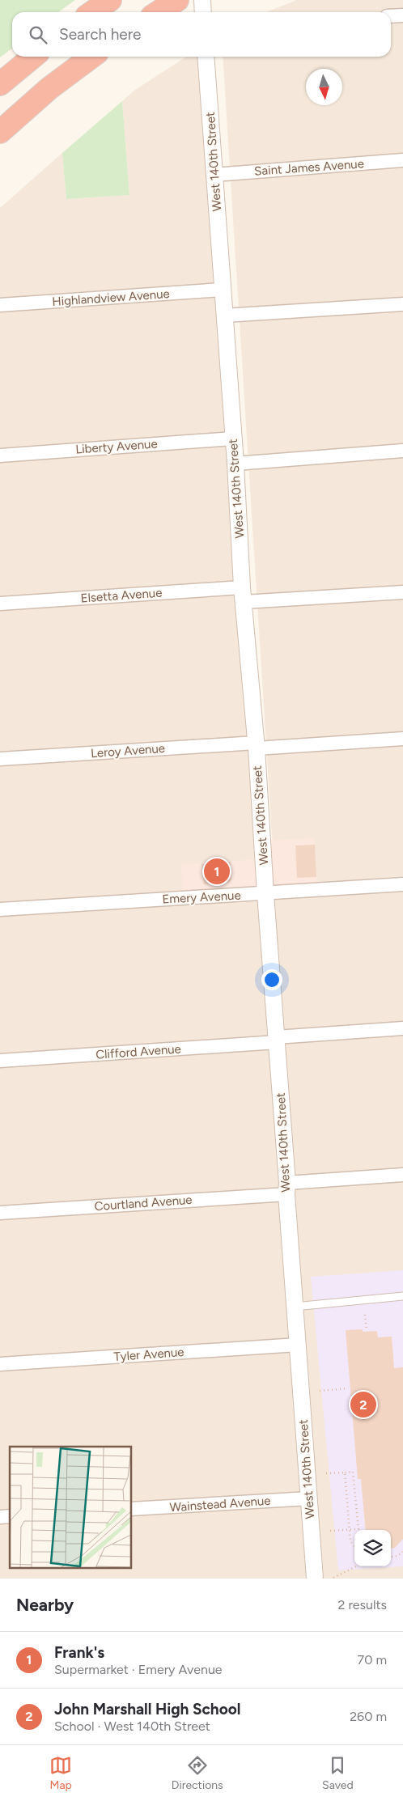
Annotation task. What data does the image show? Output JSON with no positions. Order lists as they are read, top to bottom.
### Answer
{
  "streets": {
    "street": [
      "West 140th Street",
      "Saint James Avenue",
      "Highlandview Avenue",
      "Liberty Avenue",
      "Elsetta Avenue",
      "Leroy Avenue",
      "Emery Avenue",
      "Clifford Avenue",
      "Courtland Avenue",
      "Tyler Avenue",
      "Wainstead Avenue"
    ]
  },
  "crossings": [
    ["West 140th Street", "Saint James Avenue"],
    ["West 140th Street", "Highlandview Avenue"],
    ["West 140th Street", "Liberty Avenue"],
    ["West 140th Street", "Elsetta Avenue"],
    ["West 140th Street", "Leroy Avenue"],
    ["West 140th Street", "Emery Avenue"],
    ["West 140th Street", "Clifford Avenue"],
    ["West 140th Street", "Courtland Avenue"],
    ["West 140th Street", "Tyler Avenue"],
    ["West 140th Street", "Wainstead Avenue"]
  ],
  "north": "bottom",
  "page": {
    "search": "Search here",
    "pins": ["1", "2"],
    "heading": ["Nearby", "2 results"],
    "list": [
      {
        "mark": "1",
        "name": "Frank's",
        "note": "Supermarket · Emery Avenue",
        "value": "70 m"
      },
      {
        "mark": "2",
        "name": "John Marshall High School",
        "note": "School · West 140th Street",
        "value": "260 m"
      }
    ],
    "nav": ["Map", "Directions", "Saved"]
  }
}
